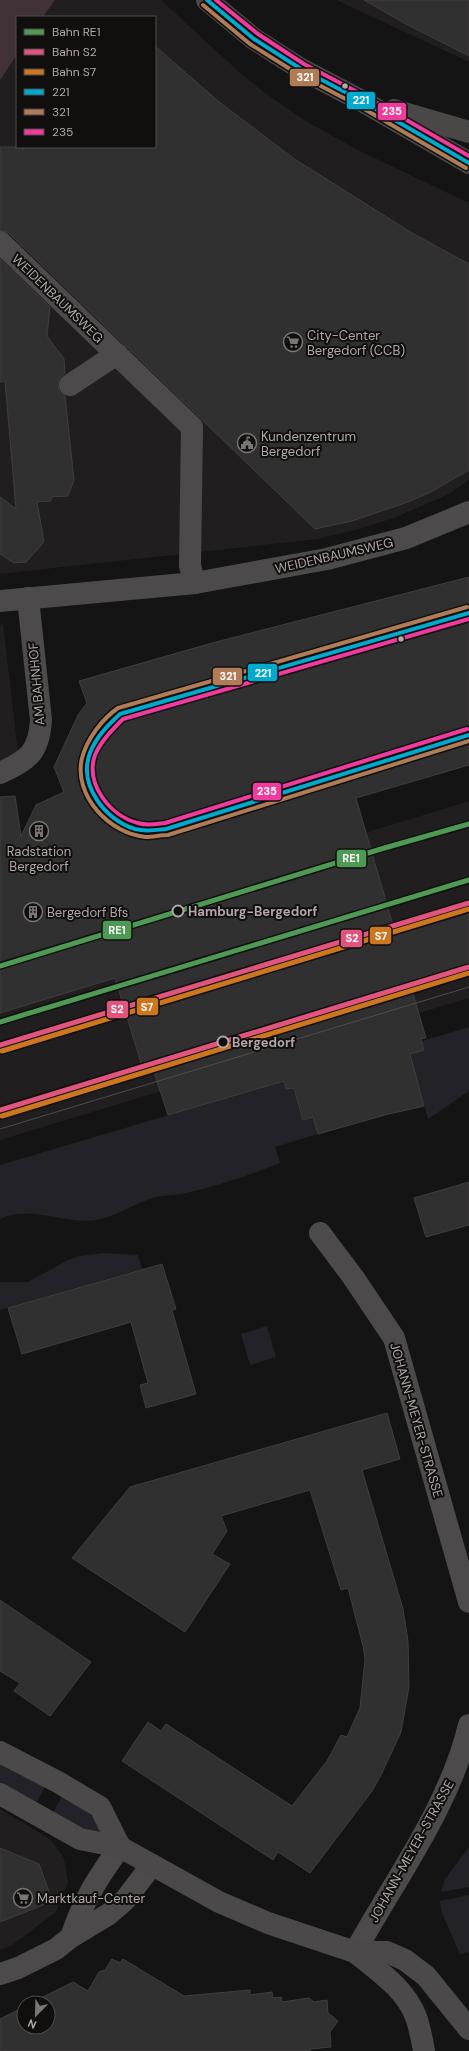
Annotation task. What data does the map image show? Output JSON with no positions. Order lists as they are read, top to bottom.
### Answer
{
  "streets": {
    "street": ["WEIDENBAUMSWEG", "AM BAHNHOF", "JOHANN-MEYER-STRASSE"]
  },
  "crossings": [
    ["WEIDENBAUMSWEG", "AM BAHNHOF"]
  ],
  "places": {
    "supermarket": ["City-Center Bergedorf (CCB)", "Marktkauf-Center"],
    "public building": ["Kundenzentrum Bergedorf"],
    "building": ["Radstation Bergedorf", "Bergedorf Bfs"],
    "other": ["Hamburg-Bergedorf", "Bergedorf"]
  },
  "lines": [
    "transit line 221",
    "transit line 235",
    "transit line 321",
    "rail line RE1",
    "rail line S2",
    "rail line S7"
  ],
  "legend": [
    "Bahn RE1",
    "Bahn S2",
    "Bahn S7",
    "221",
    "321",
    "235"
  ],
  "north": "bottom left"
}
